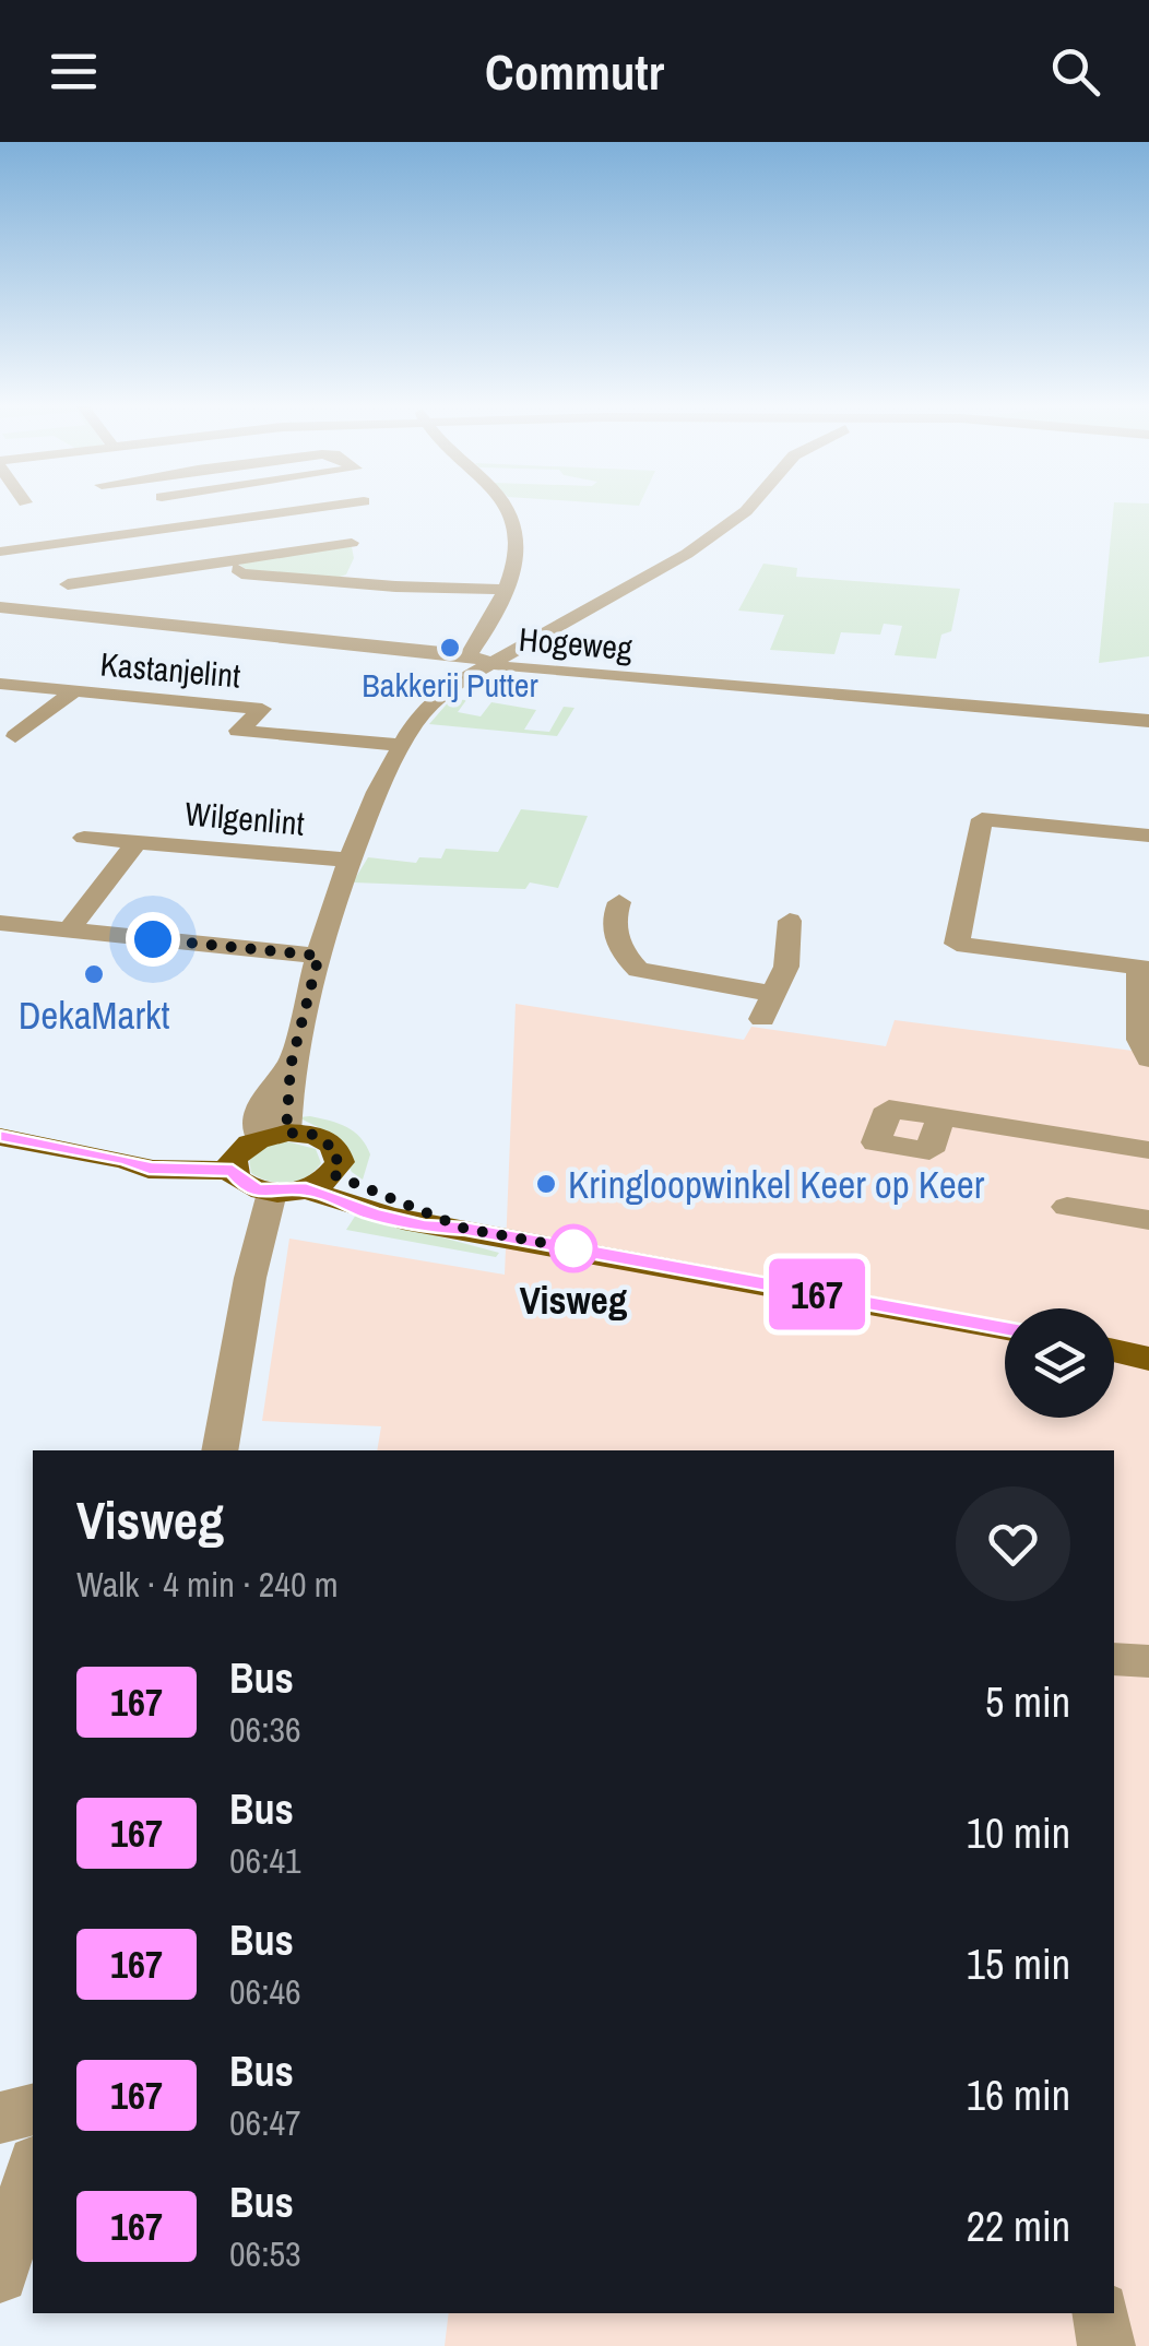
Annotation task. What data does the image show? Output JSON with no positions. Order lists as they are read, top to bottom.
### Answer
{
  "streets": {
    "street": ["Hogeweg", "Kastanjelint", "Wilgenlint"]
  },
  "places": [
    "Bakkerij Putter",
    "DekaMarkt",
    "Kringloopwinkel Keer op Keer",
    "Visweg"
  ],
  "lines": ["bus line 167"],
  "page": {
    "header": "Commutr",
    "on_map": "167",
    "heading": ["Visweg", "Walk · 4 min · 240 m"],
    "list": [
      {
        "mark": "167",
        "name": "Bus",
        "note": "06:36",
        "value": "5 min"
      },
      {
        "mark": "167",
        "name": "Bus",
        "note": "06:41",
        "value": "10 min"
      },
      {
        "mark": "167",
        "name": "Bus",
        "note": "06:46",
        "value": "15 min"
      },
      {
        "mark": "167",
        "name": "Bus",
        "note": "06:47",
        "value": "16 min"
      },
      {
        "mark": "167",
        "name": "Bus",
        "note": "06:53",
        "value": "22 min"
      }
    ]
  }
}
